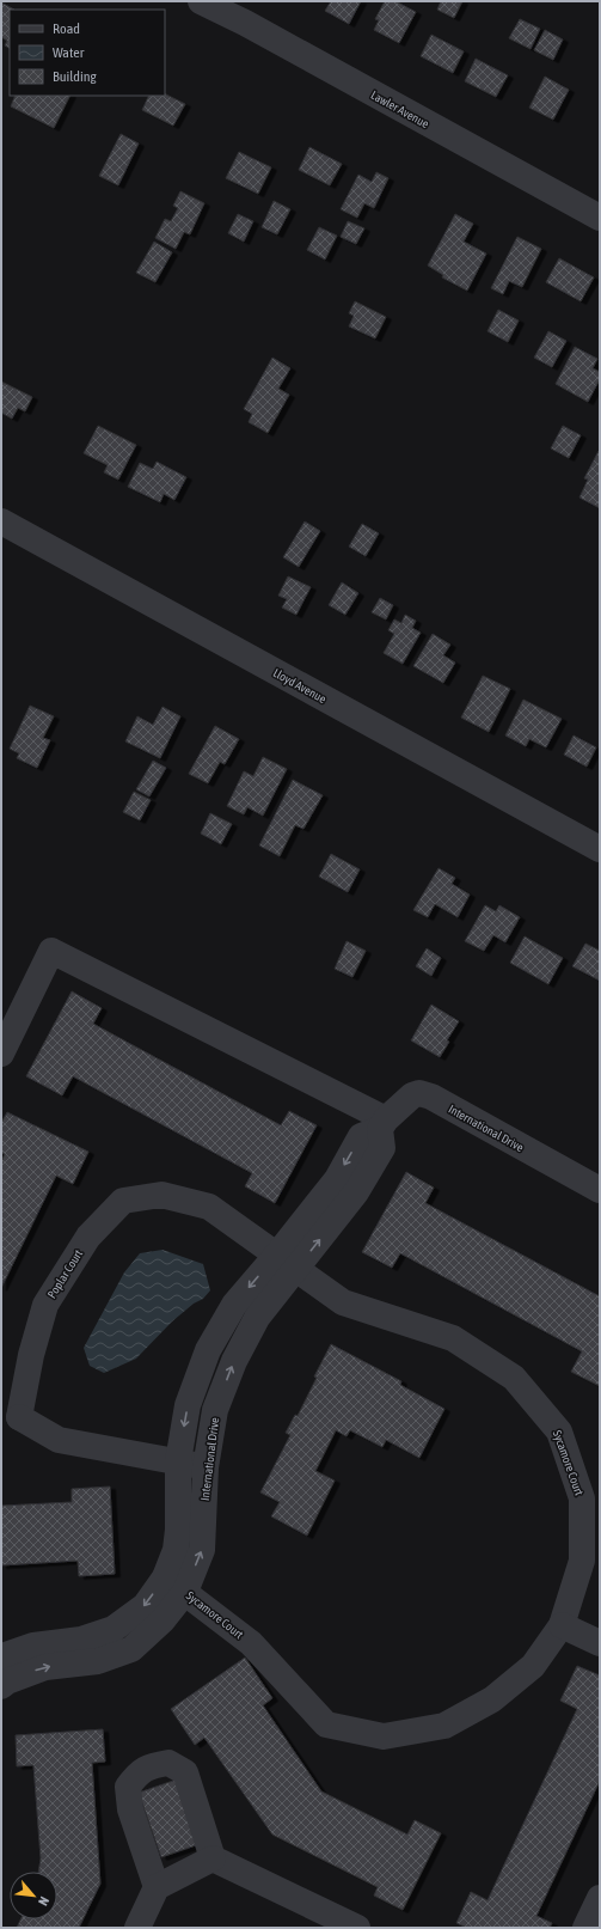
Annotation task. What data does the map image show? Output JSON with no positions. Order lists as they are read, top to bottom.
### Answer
{
  "streets": {
    "street": [
      "Lawler Avenue",
      "Lloyd Avenue",
      "International Drive",
      "Poplar Court",
      "Sycamore Court"
    ]
  },
  "crossings": [
    ["International Drive", "Poplar Court"],
    ["International Drive", "Sycamore Court"],
    ["Poplar Court", "Sycamore Court"]
  ],
  "legend": ["Road", "Water", "Building"],
  "north": "bottom right"
}
